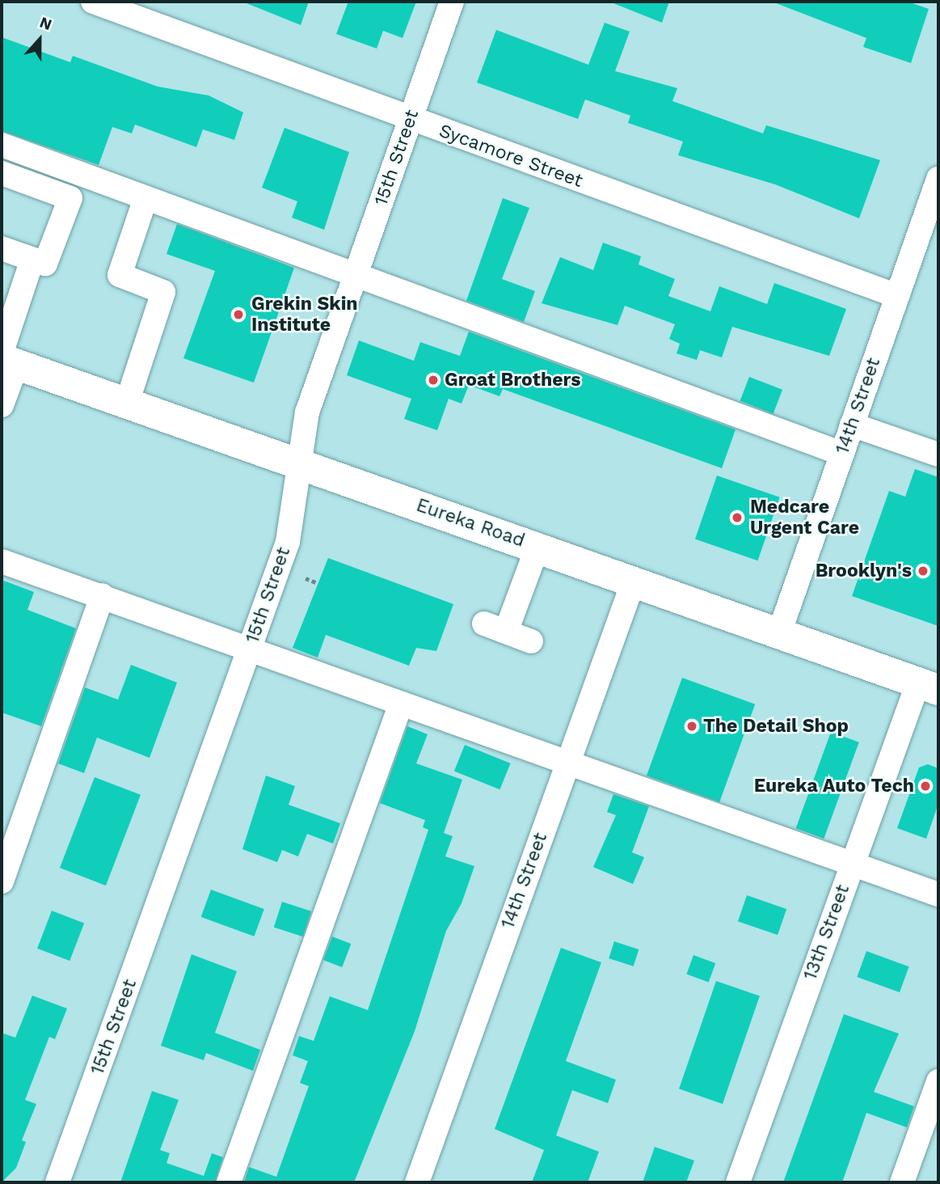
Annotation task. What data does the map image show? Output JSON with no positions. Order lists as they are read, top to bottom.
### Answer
{
  "streets": {
    "main road": ["Eureka Road"],
    "street": [
      "Sycamore Street",
      "15th Street",
      "14th Street",
      "13th Street"
    ]
  },
  "crossings": [
    ["Sycamore Street", "15th Street"],
    ["Sycamore Street", "14th Street"],
    ["15th Street", "Eureka Road"],
    ["14th Street", "Eureka Road"],
    ["Eureka Road", "13th Street"]
  ],
  "places": [
    "Grekin Skin Institute",
    "Groat Brothers",
    "Medcare Urgent Care",
    "Brooklyn's",
    "The Detail Shop",
    "Eureka Auto Tech"
  ],
  "north": "top"
}
